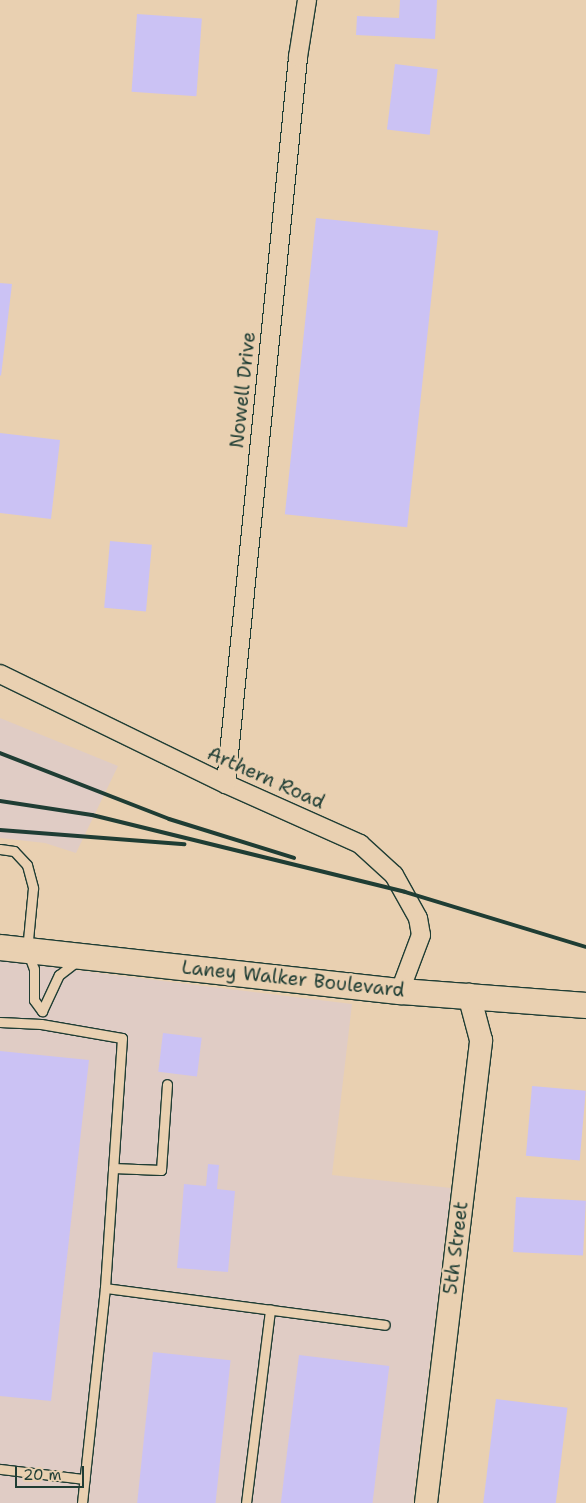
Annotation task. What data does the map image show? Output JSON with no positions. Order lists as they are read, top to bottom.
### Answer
{
  "streets": {
    "main road": ["Laney Walker Boulevard"],
    "street": ["Nowell Drive", "Arthern Road", "5th Street"]
  },
  "crossings": [
    ["Nowell Drive", "Arthern Road"],
    ["Arthern Road", "Laney Walker Boulevard"],
    ["Laney Walker Boulevard", "5th Street"]
  ],
  "scale_bar": "20 m"
}
